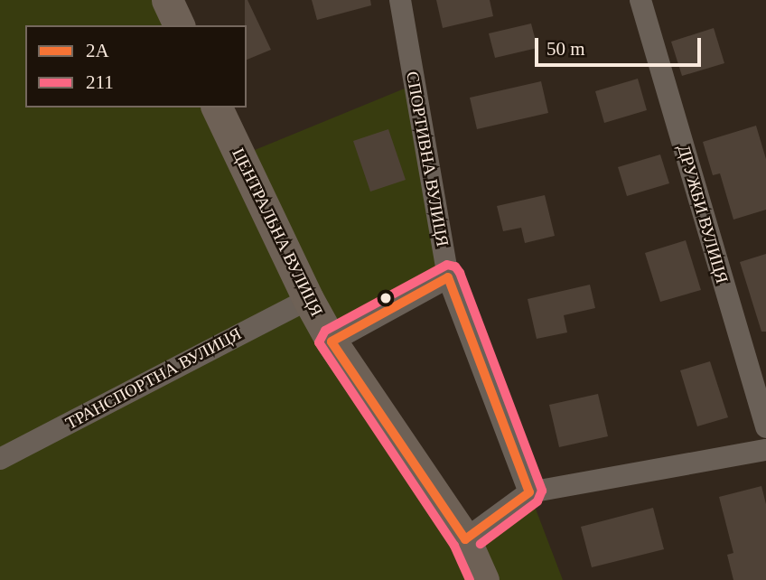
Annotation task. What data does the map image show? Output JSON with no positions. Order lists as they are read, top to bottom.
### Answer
{
  "streets": {
    "street": [
      "СПОРТИВНА ВУЛИЦЯ",
      "ДРУЖБИ ВУЛИЦЯ",
      "ЦЕНТРАЛЬНА ВУЛИЦЯ",
      "ТРАНСПОРТНА ВУЛИЦЯ"
    ]
  },
  "crossings": [
    ["ЦЕНТРАЛЬНА ВУЛИЦЯ", "ТРАНСПОРТНА ВУЛИЦЯ"]
  ],
  "lines": ["transit line 211", "transit line 2А"],
  "legend": ["2А", "211"],
  "scale_bar": "50 m"
}
